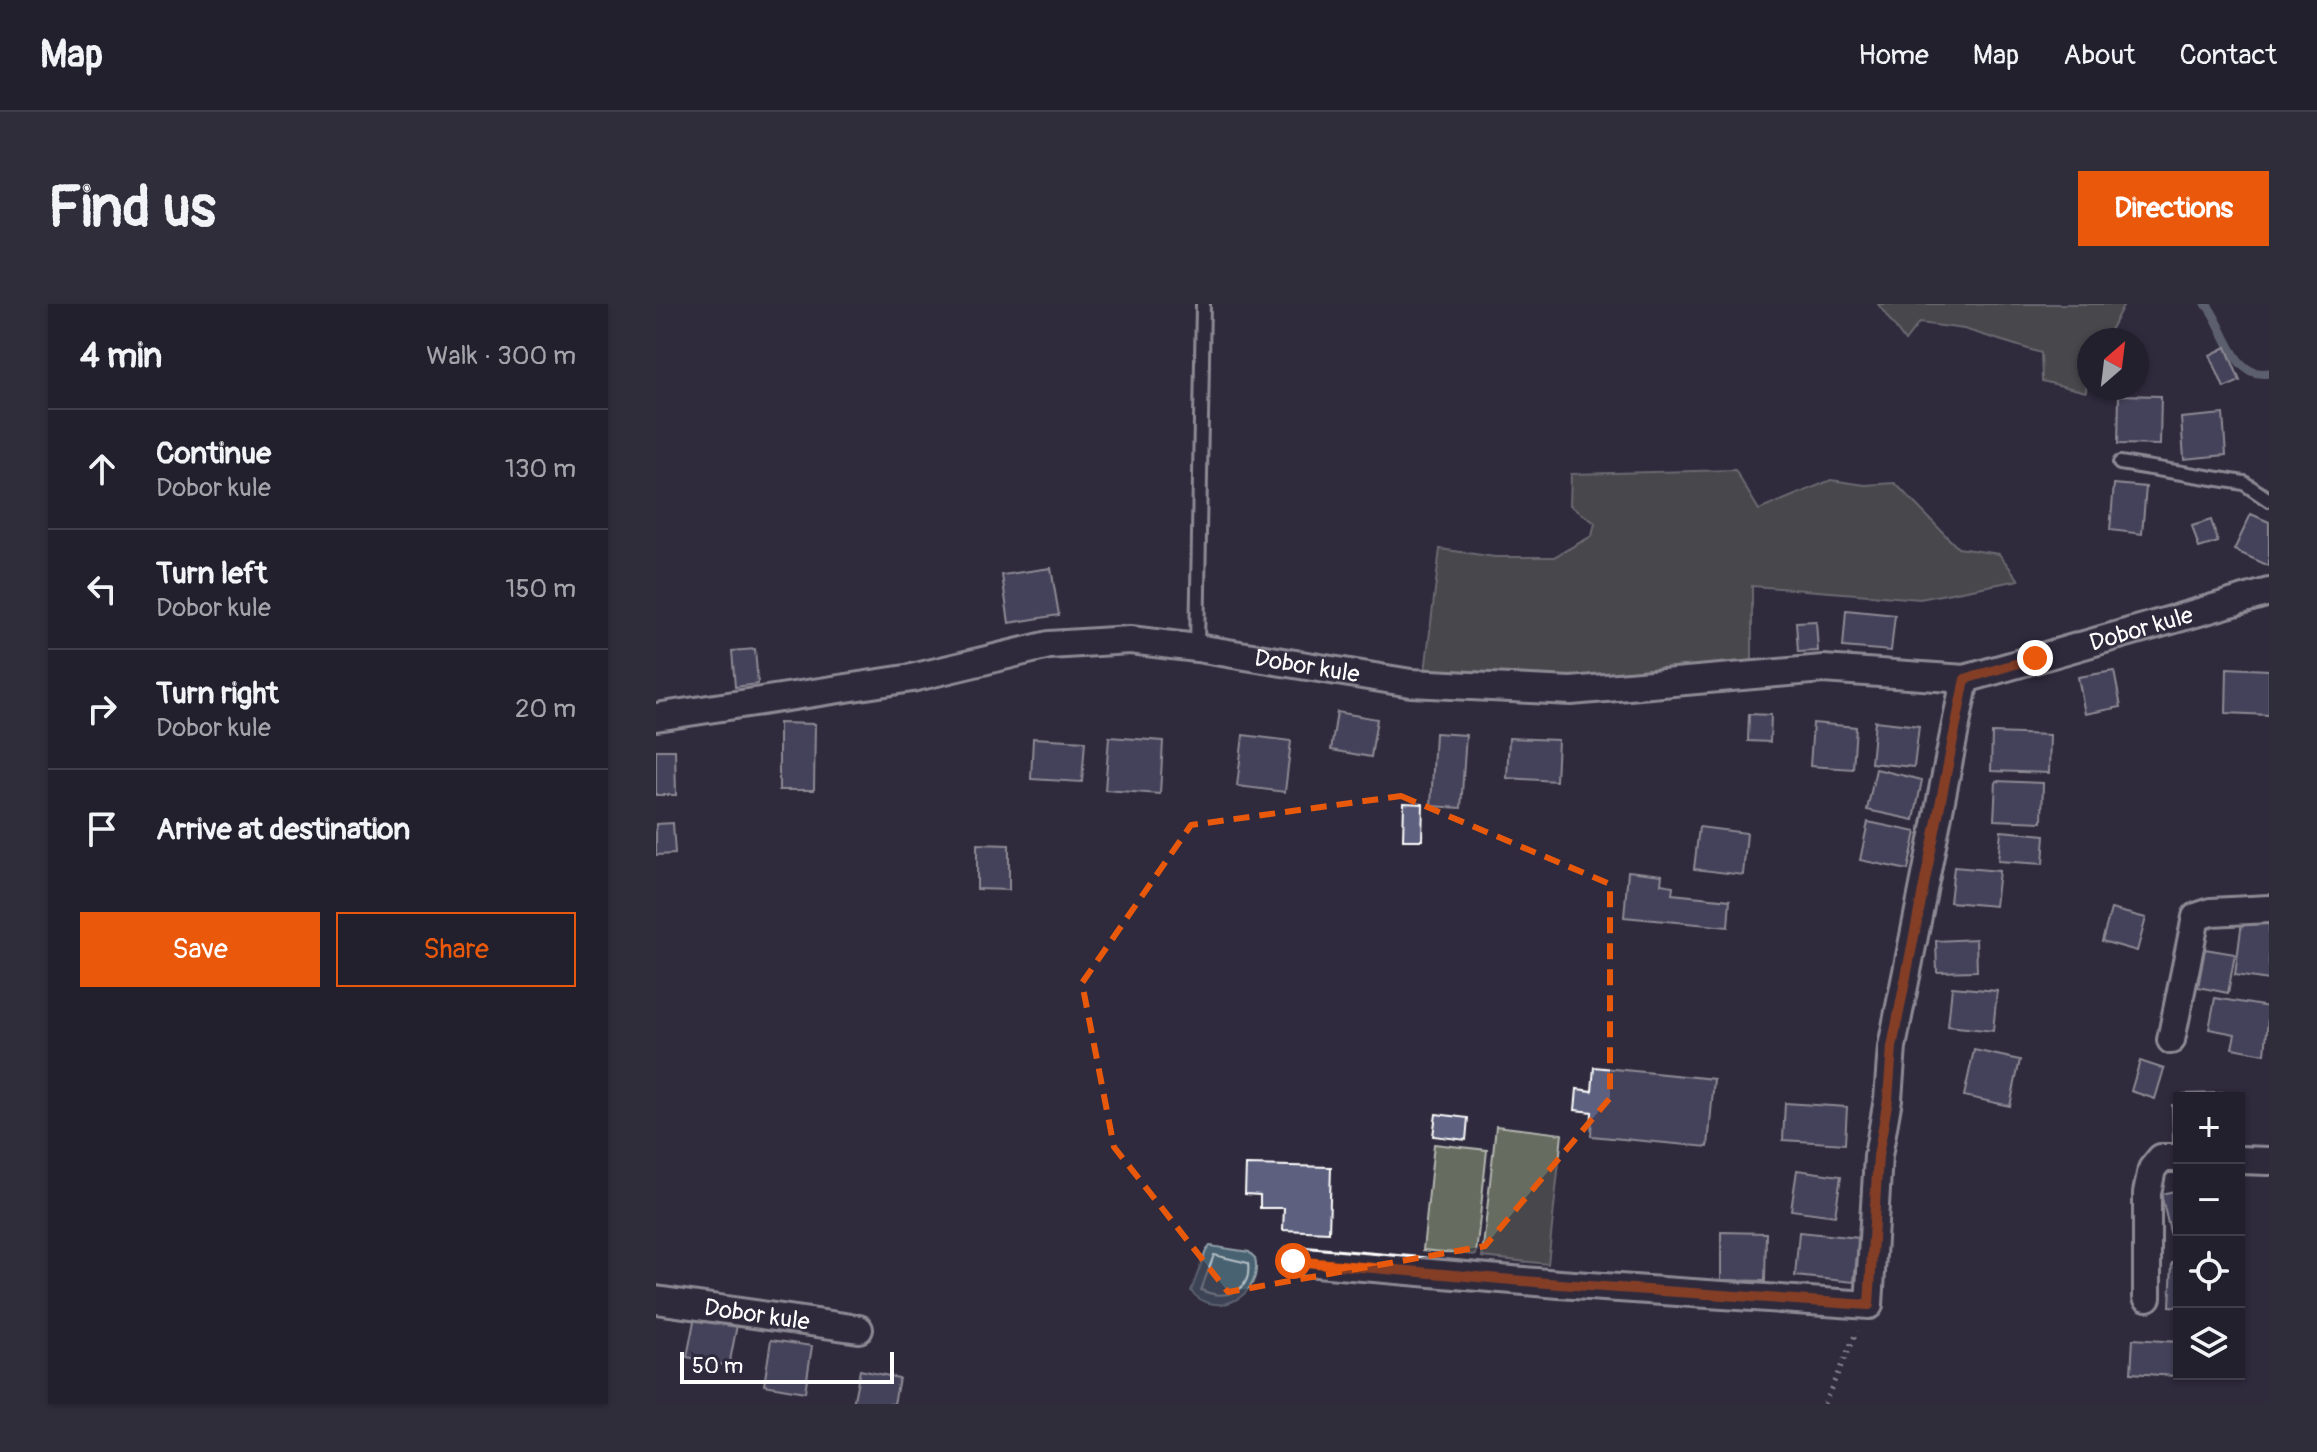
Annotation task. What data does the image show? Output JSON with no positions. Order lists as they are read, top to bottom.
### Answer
{
  "streets": {
    "street": ["Dobor kule"]
  },
  "scale_bar": "50 m",
  "north": "top right",
  "page": {
    "header": "Map",
    "nav": [
      "Home",
      "Map",
      "About",
      "Contact"
    ],
    "buttons": [
      "Directions",
      ["Save", "Share"]
    ],
    "title": "Find us",
    "heading": ["4 min", "Walk · 300 m"],
    "list": [
      ["Continue", "Dobor kule", "130 m"],
      ["Turn left", "Dobor kule", "150 m"],
      ["Turn right", "Dobor kule", "20 m"],
      "Arrive at destination"
    ],
    "map_buttons": ["+", "−"],
    "scale": "50 m"
  }
}
